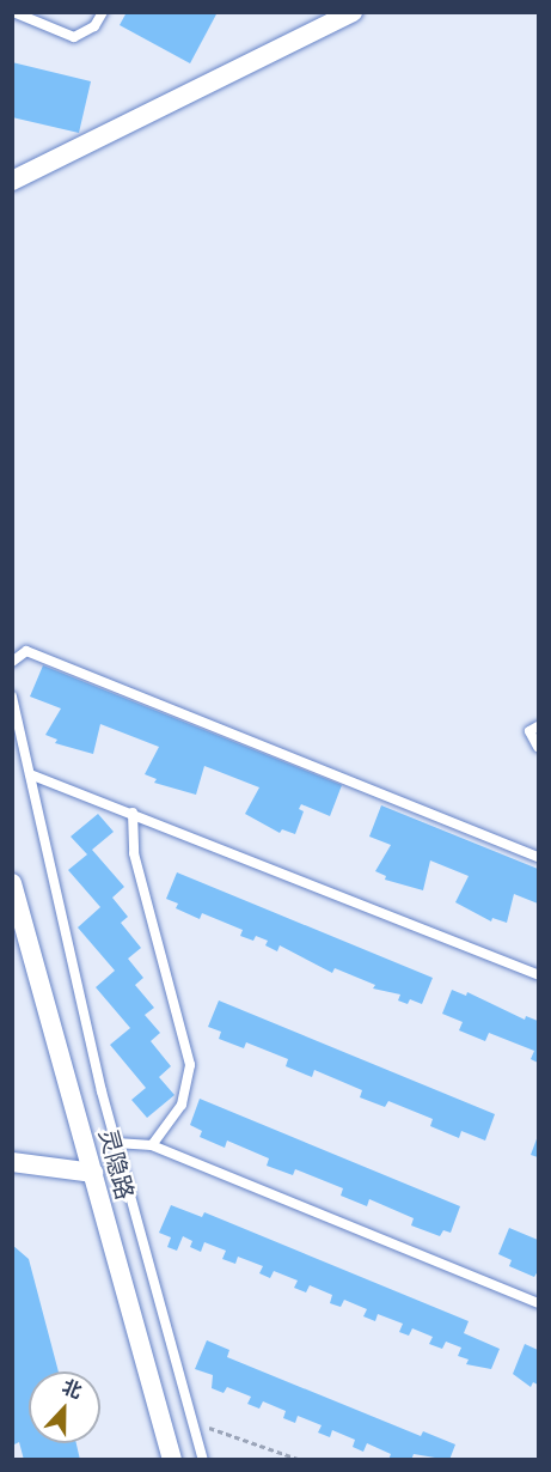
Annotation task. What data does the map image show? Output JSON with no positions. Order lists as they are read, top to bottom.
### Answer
{
  "streets": {
    "street": ["灵隐路"]
  },
  "north": "top"
}
